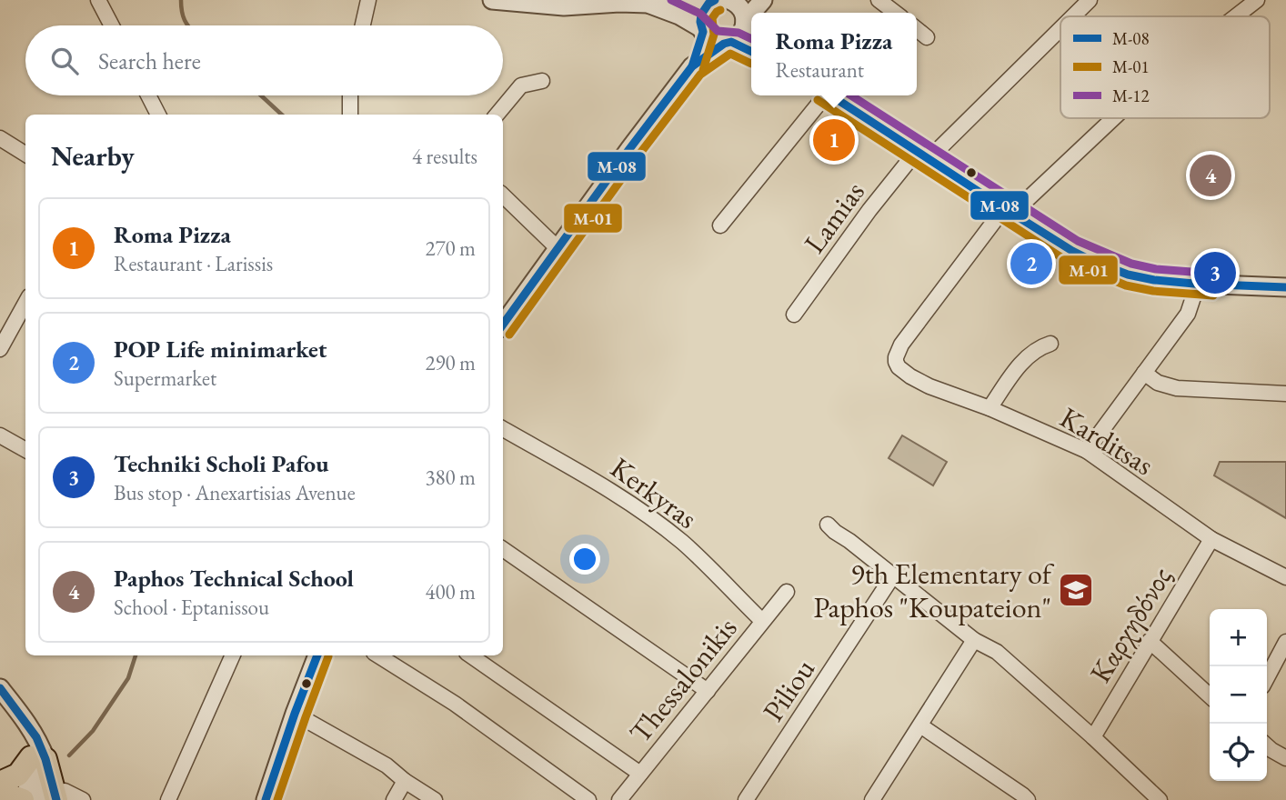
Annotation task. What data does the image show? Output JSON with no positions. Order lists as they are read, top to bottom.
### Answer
{
  "streets": {
    "street": [
      "Lamias",
      "Karditsas",
      "Kerkyras",
      "Καρχηδόνος",
      "Thessalonikis",
      "Piliou"
    ]
  },
  "crossings": [
    ["Karditsas", "Καρχηδόνος"],
    ["Kerkyras", "Thessalonikis"]
  ],
  "places": {
    "school or university": ["9th Elementary of Paphos \"Koupateion\""]
  },
  "lines": ["transit line M-08", "transit line M-12", "transit line M-01"],
  "legend": ["M-08", "M-01", "M-12"],
  "page": {
    "popup": ["Roma Pizza", "Restaurant"],
    "search": "Search here",
    "heading": ["Nearby", "4 results"],
    "pins": [
      "1",
      "4",
      "2",
      "3"
    ],
    "list": [
      {
        "mark": "1",
        "name": "Roma Pizza",
        "note": "Restaurant · Larissis",
        "value": "270 m"
      },
      {
        "mark": "2",
        "name": "POP Life minimarket",
        "note": "Supermarket",
        "value": "290 m"
      },
      {
        "mark": "3",
        "name": "Techniki Scholi Pafou",
        "note": "Bus stop · Anexartisias Avenue",
        "value": "380 m"
      },
      {
        "mark": "4",
        "name": "Paphos Technical School",
        "note": "School · Eptanissou",
        "value": "400 m"
      }
    ],
    "map_buttons": ["+", "−"]
  }
}
